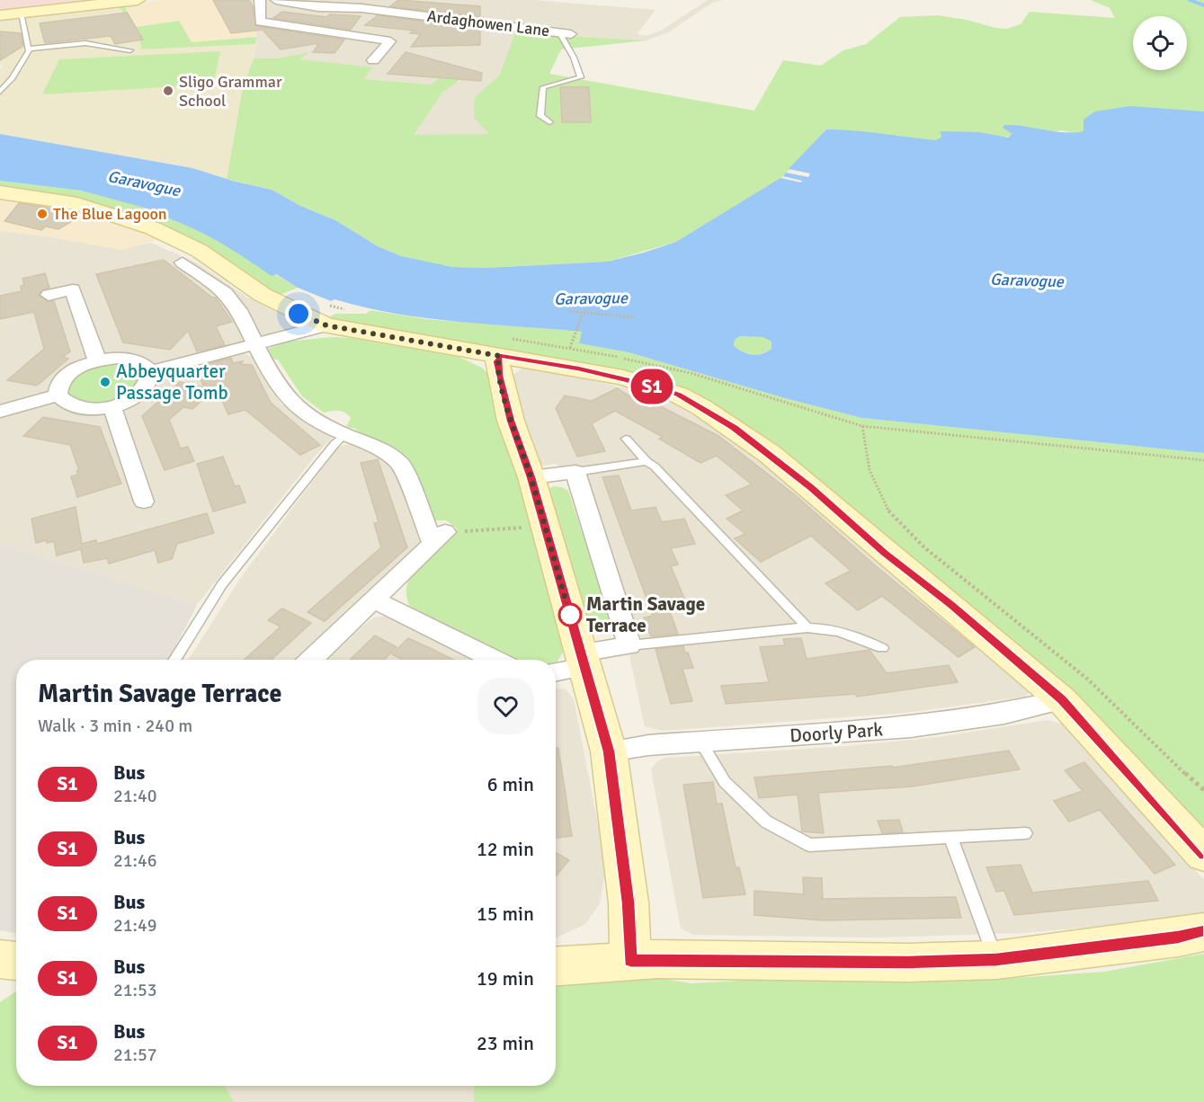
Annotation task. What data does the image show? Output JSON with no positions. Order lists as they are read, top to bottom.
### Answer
{
  "streets": {
    "street": ["Ardaghowen Lane", "Doorly Park"]
  },
  "water": ["Garavogue"],
  "places": [
    "Sligo Grammar School",
    "The Blue Lagoon",
    "Abbeyquarter Passage Tomb",
    "Martin Savage Terrace"
  ],
  "lines": ["bus line S1"],
  "page": {
    "on_map": "S1",
    "heading": ["Martin Savage Terrace", "Walk · 3 min · 240 m"],
    "list": [
      {
        "mark": "S1",
        "name": "Bus",
        "note": "21:40",
        "value": "6 min"
      },
      {
        "mark": "S1",
        "name": "Bus",
        "note": "21:46",
        "value": "12 min"
      },
      {
        "mark": "S1",
        "name": "Bus",
        "note": "21:49",
        "value": "15 min"
      },
      {
        "mark": "S1",
        "name": "Bus",
        "note": "21:53",
        "value": "19 min"
      },
      {
        "mark": "S1",
        "name": "Bus",
        "note": "21:57",
        "value": "23 min"
      }
    ]
  }
}
